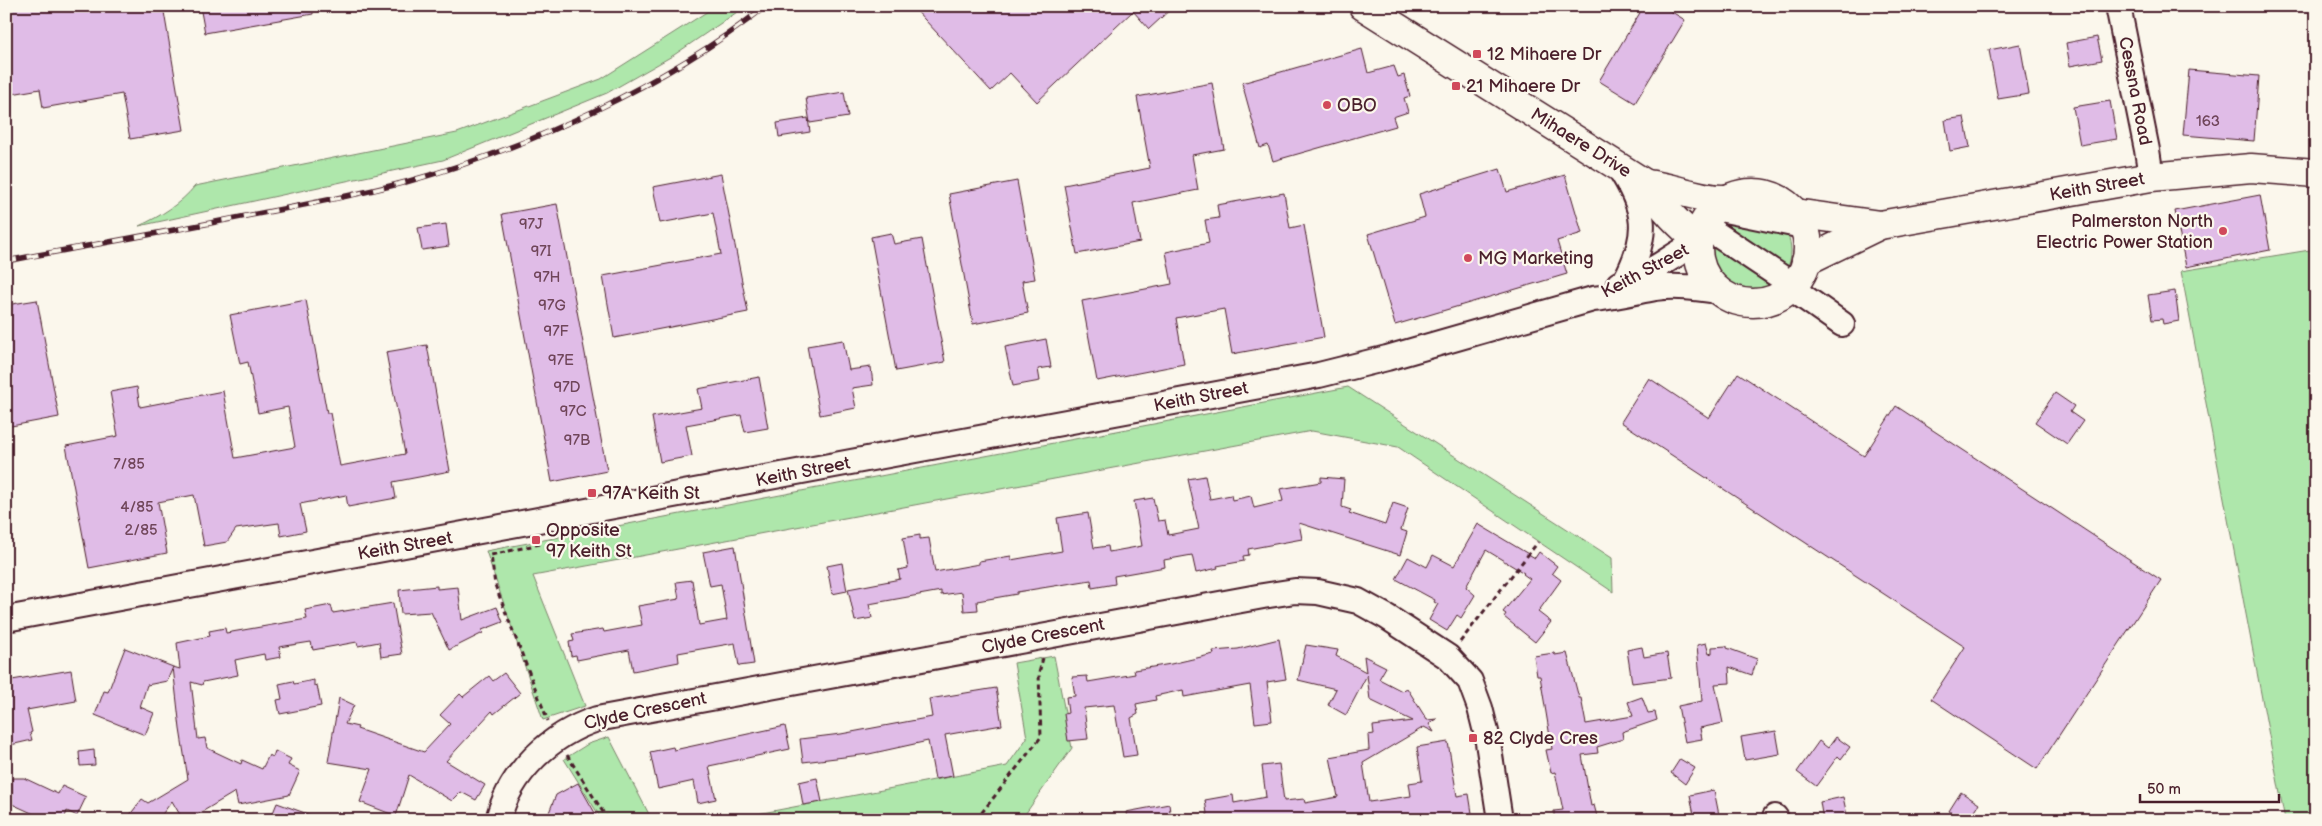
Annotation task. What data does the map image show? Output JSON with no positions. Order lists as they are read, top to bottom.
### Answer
{
  "streets": {
    "main road": ["Mihaere Drive", "Keith Street"],
    "street": ["Cessna Road", "Clyde Crescent"]
  },
  "crossings": [
    ["Cessna Road", "Keith Street"],
    ["Mihaere Drive", "Keith Street"]
  ],
  "places": {
    "transit": [
      "12 Mihaere Dr",
      "21 Mihaere Dr",
      "97A Keith St",
      "Opposite 97 Keith St",
      "82 Clyde Cres"
    ],
    "other": ["OBO", "Palmerston North Electric Power Station", "MG Marketing"]
  },
  "house_numbers": [
    "163",
    "97J",
    "97I",
    "97H",
    "97G",
    "97F",
    "97E",
    "97D",
    "97C",
    "97B",
    "7/85",
    "4/85",
    "2/85"
  ],
  "scale_bar": "50 m"
}
